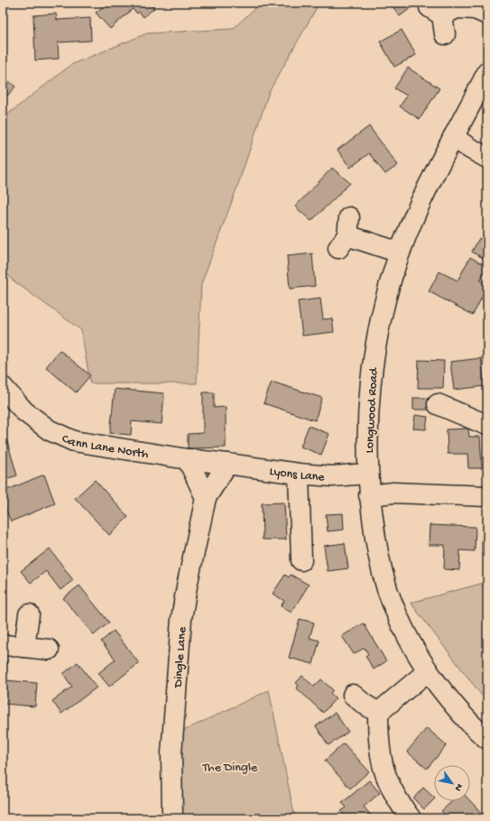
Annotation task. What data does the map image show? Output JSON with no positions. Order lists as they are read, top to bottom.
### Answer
{
  "streets": {
    "street": [
      "Longwood Road",
      "Cann Lane North",
      "Lyons Lane",
      "Dingle Lane"
    ]
  },
  "crossings": [
    ["Longwood Road", "Lyons Lane"],
    ["Cann Lane North", "Lyons Lane"],
    ["Cann Lane North", "Dingle Lane"],
    ["Lyons Lane", "Dingle Lane"]
  ],
  "parks": ["The Dingle"],
  "north": "bottom right"
}
